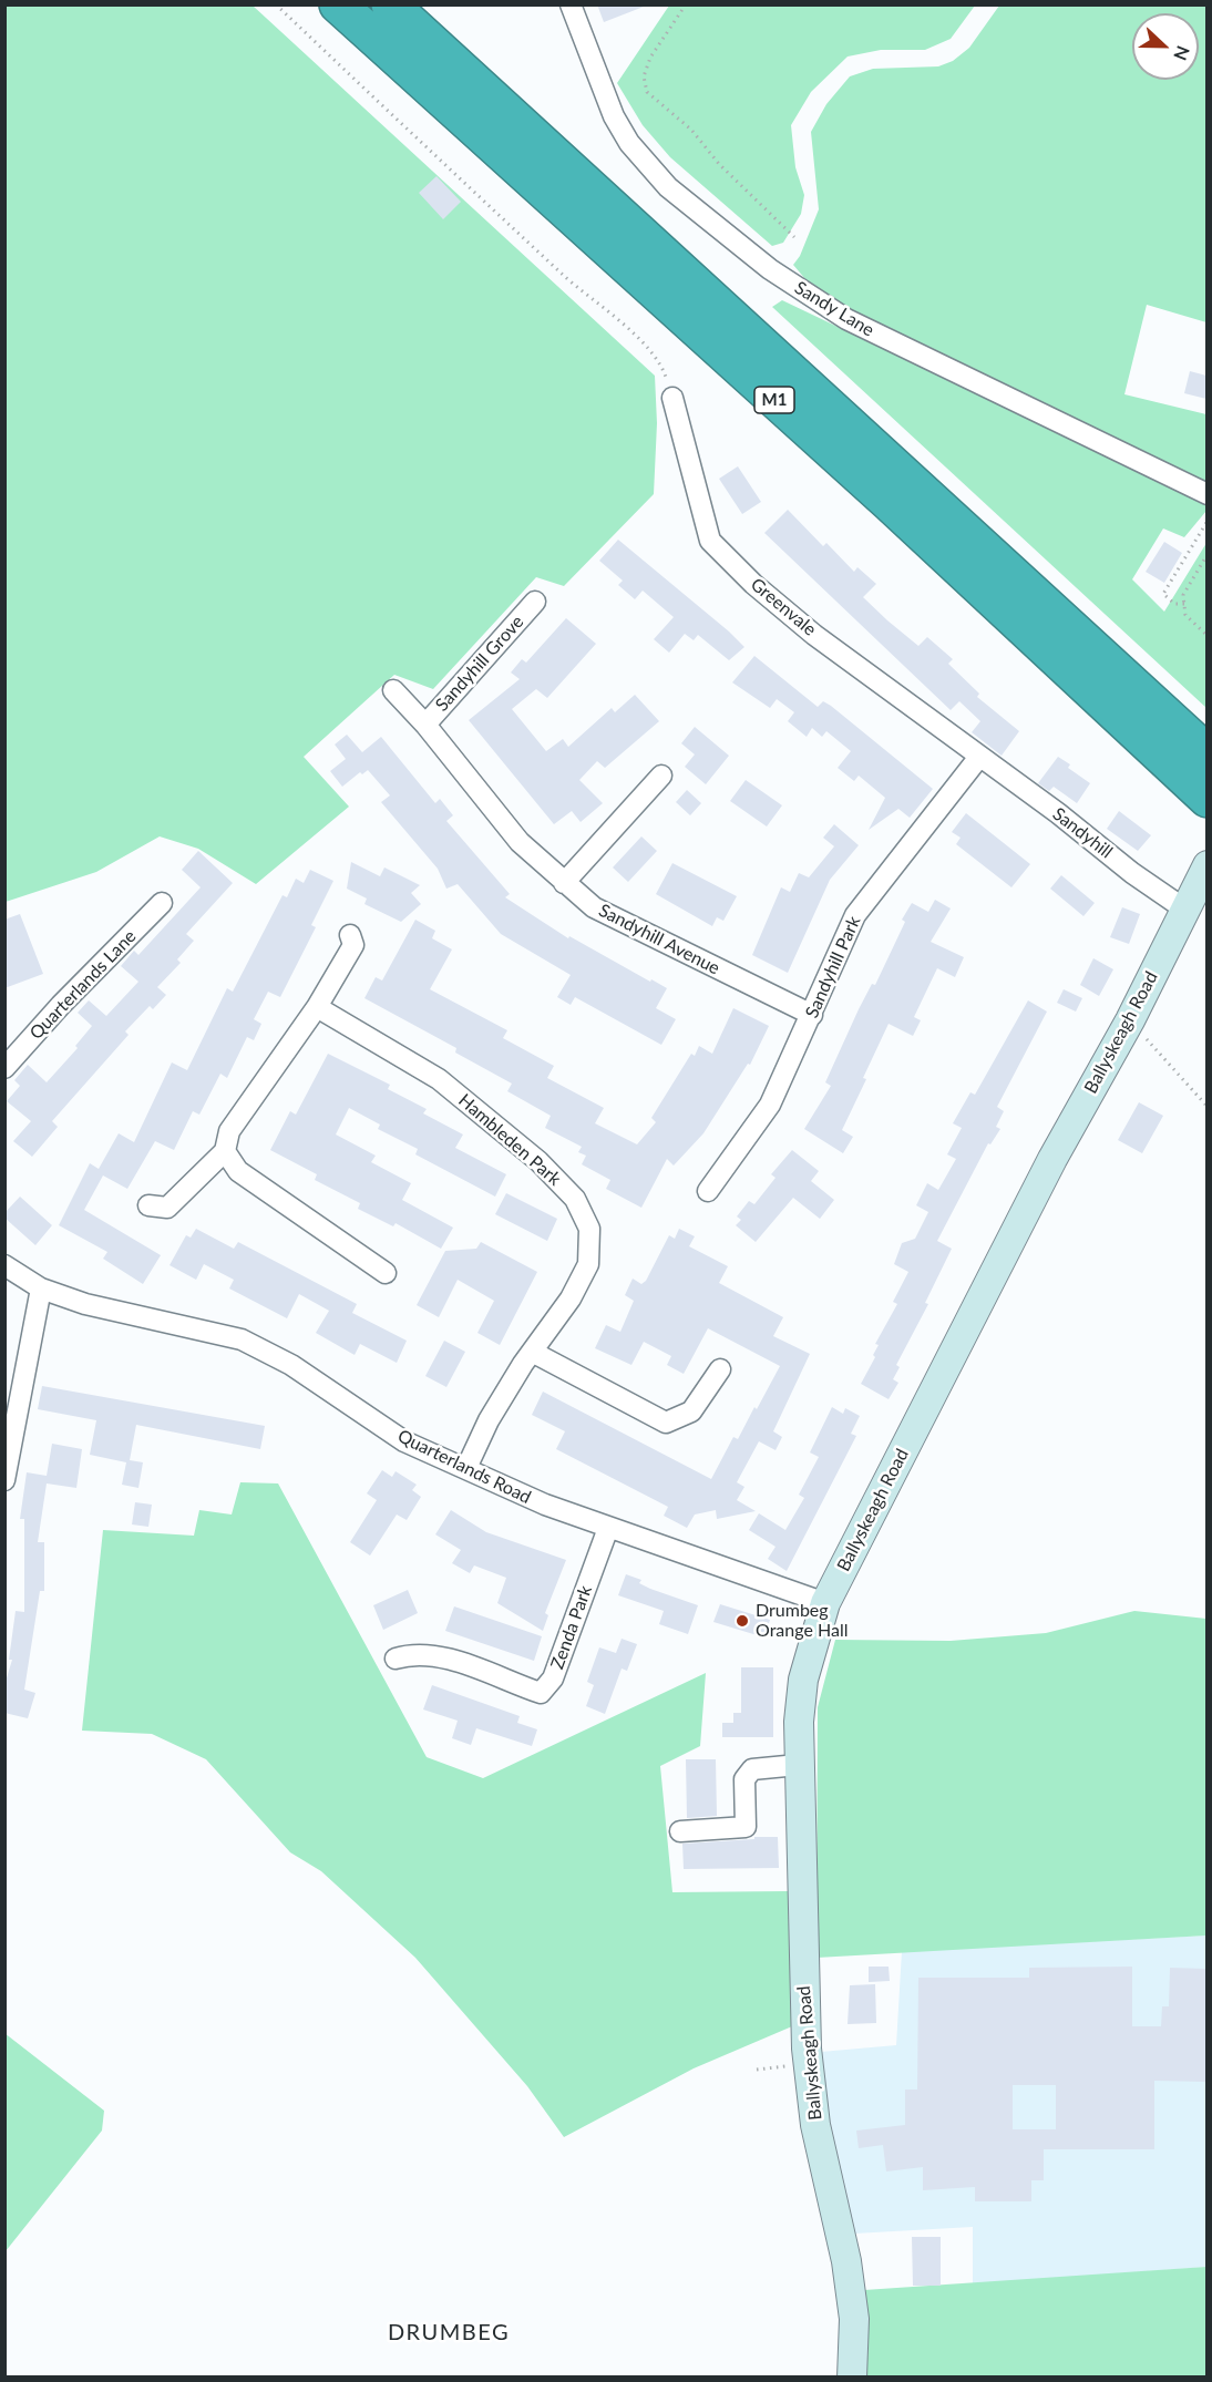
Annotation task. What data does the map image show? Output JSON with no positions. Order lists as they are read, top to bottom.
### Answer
{
  "streets": {
    "highway": ["M1"],
    "main road": ["Ballyskeagh Road"],
    "street": [
      "Sandy Lane",
      "Greenvale",
      "Sandyhill Grove",
      "Sandyhill",
      "Sandyhill Avenue",
      "Sandyhill Park",
      "Quarterlands Lane",
      "Hambleden Park",
      "Quarterlands Road",
      "Zenda Park"
    ]
  },
  "crossings": [
    ["Greenvale", "Sandyhill"],
    ["Greenvale", "Sandyhill Park"],
    ["Sandyhill Grove", "Sandyhill Avenue"],
    ["Sandyhill", "Sandyhill Park"],
    ["Sandyhill", "Ballyskeagh Road"],
    ["Sandyhill Avenue", "Sandyhill Park"],
    ["Ballyskeagh Road", "Quarterlands Road"],
    ["Hambleden Park", "Quarterlands Road"],
    ["Quarterlands Road", "Zenda Park"]
  ],
  "districts": ["DRUMBEG"],
  "places": ["Drumbeg Orange Hall"],
  "north": "right"
}
